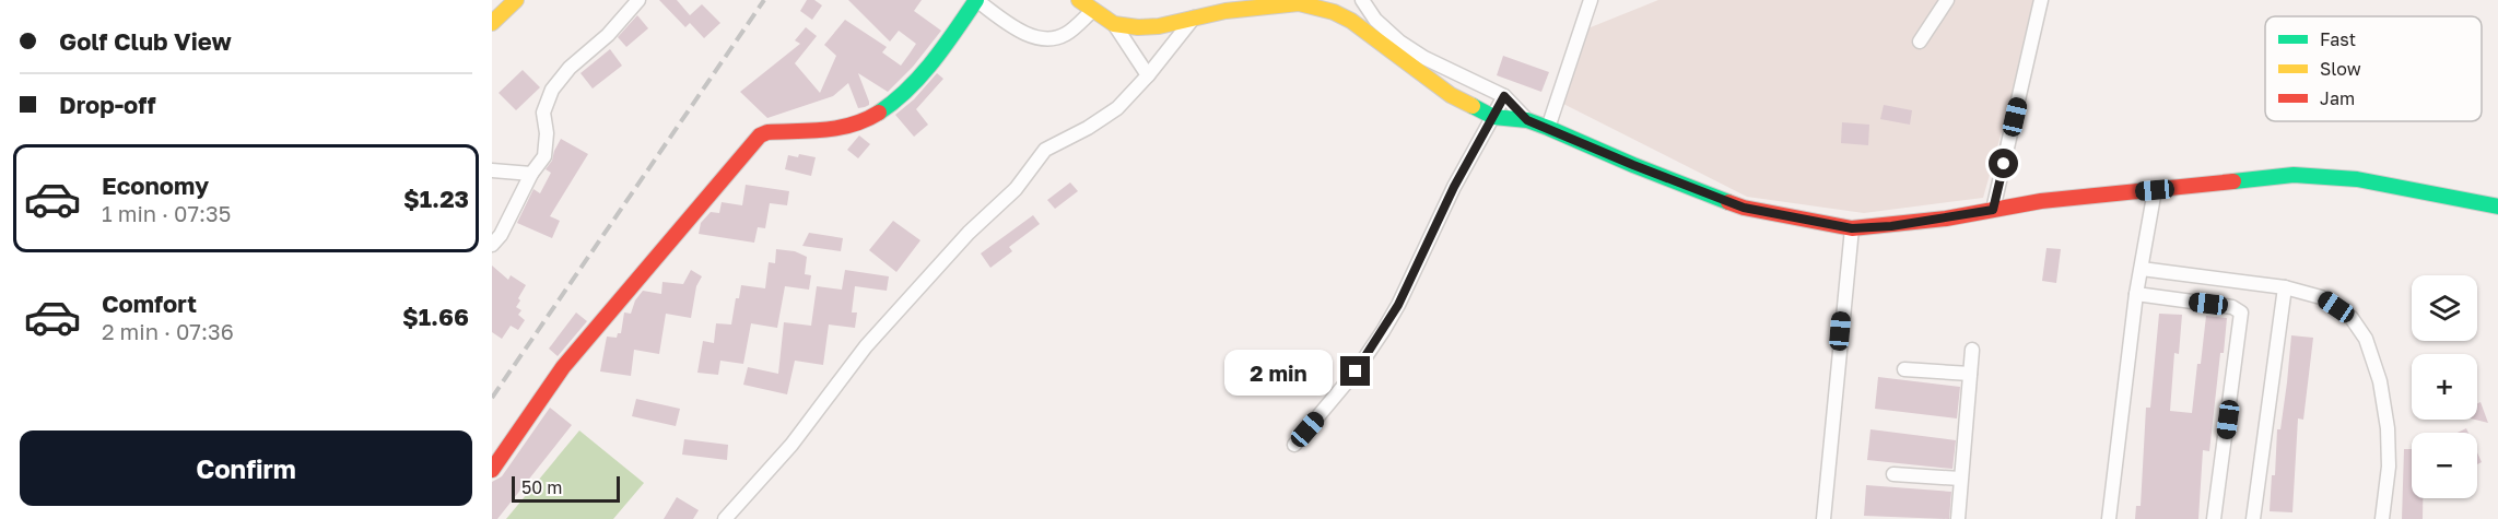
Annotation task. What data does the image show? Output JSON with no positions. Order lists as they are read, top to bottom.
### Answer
{
  "legend": ["Fast", "Slow", "Jam"],
  "scale_bar": "50 m",
  "page": {
    "banner": ["Golf Club View", "Drop-off"],
    "list": [
      {
        "name": "Economy",
        "note": "1 min · 07:35",
        "value": "$1.23"
      },
      {
        "name": "Comfort",
        "note": "2 min · 07:36",
        "value": "$1.66"
      }
    ],
    "map_buttons": ["+", "−"],
    "bubble": "2 min",
    "buttons": "Confirm",
    "scale": "50 m"
  }
}
